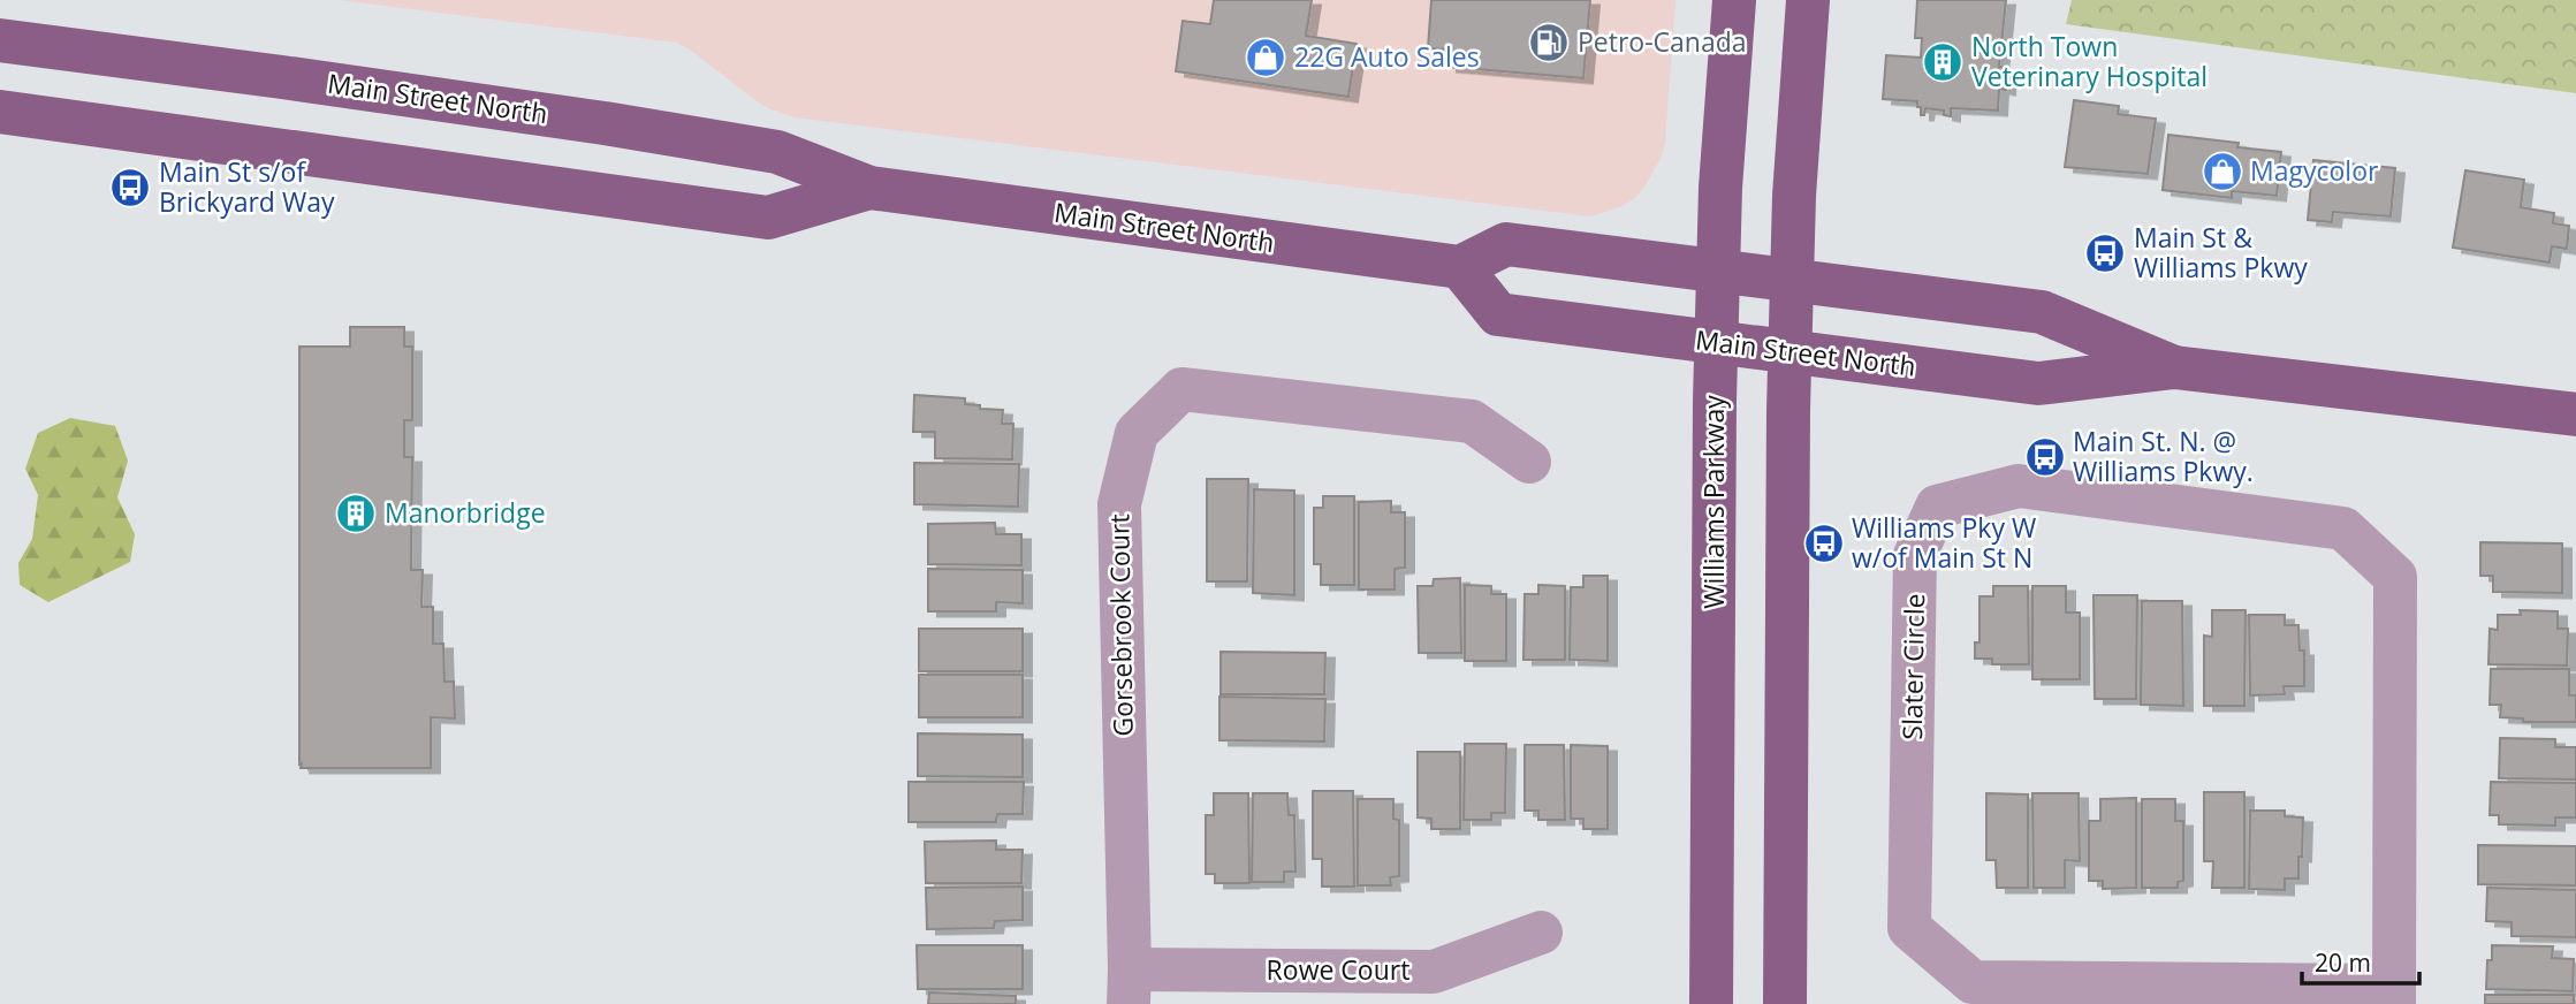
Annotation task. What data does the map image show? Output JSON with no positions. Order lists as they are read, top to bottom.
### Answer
{
  "streets": {
    "main road": ["Main Street North", "Williams Parkway"],
    "street": ["Gorsebrook Court", "Slater Circle", "Rowe Court"]
  },
  "crossings": [
    ["Main Street North", "Williams Parkway"],
    ["Gorsebrook Court", "Rowe Court"]
  ],
  "places": {
    "fuel station": ["Petro-Canada"],
    "shop": ["22G Auto Sales", "Magycolor"],
    "building": ["North Town Veterinary Hospital", "Manorbridge"],
    "bus stop": [
      "Main St s/of Brickyard Way",
      "Main St & Williams Pkwy",
      "Main St. N. @ Williams Pkwy.",
      "Williams Pky W w/of Main St N"
    ]
  },
  "scale_bar": "20 m"
}
